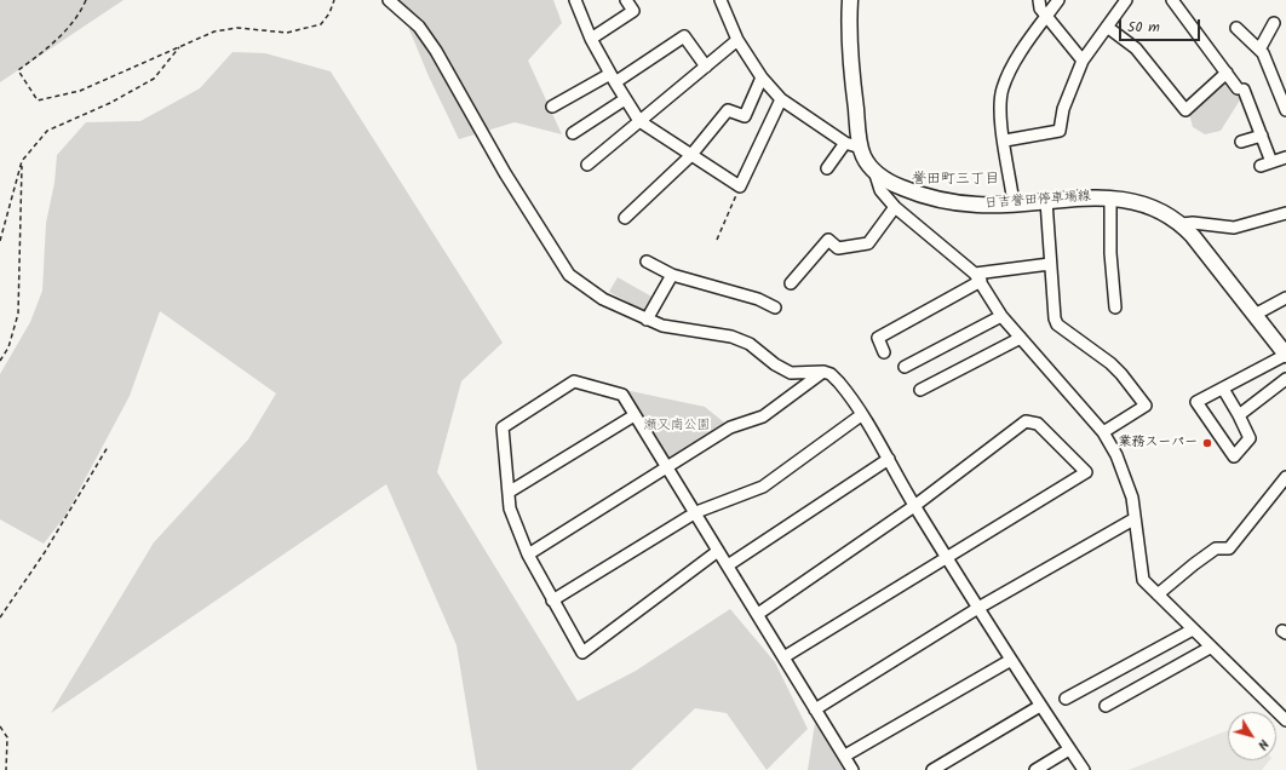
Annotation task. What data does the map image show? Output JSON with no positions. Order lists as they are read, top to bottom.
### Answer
{
  "streets": {
    "main road": ["日吉誉田停車場線"]
  },
  "districts": ["誉田町三丁目"],
  "parks": ["瀬又南公園"],
  "places": ["業務スーパー"],
  "scale_bar": "50 m",
  "north": "bottom right"
}
